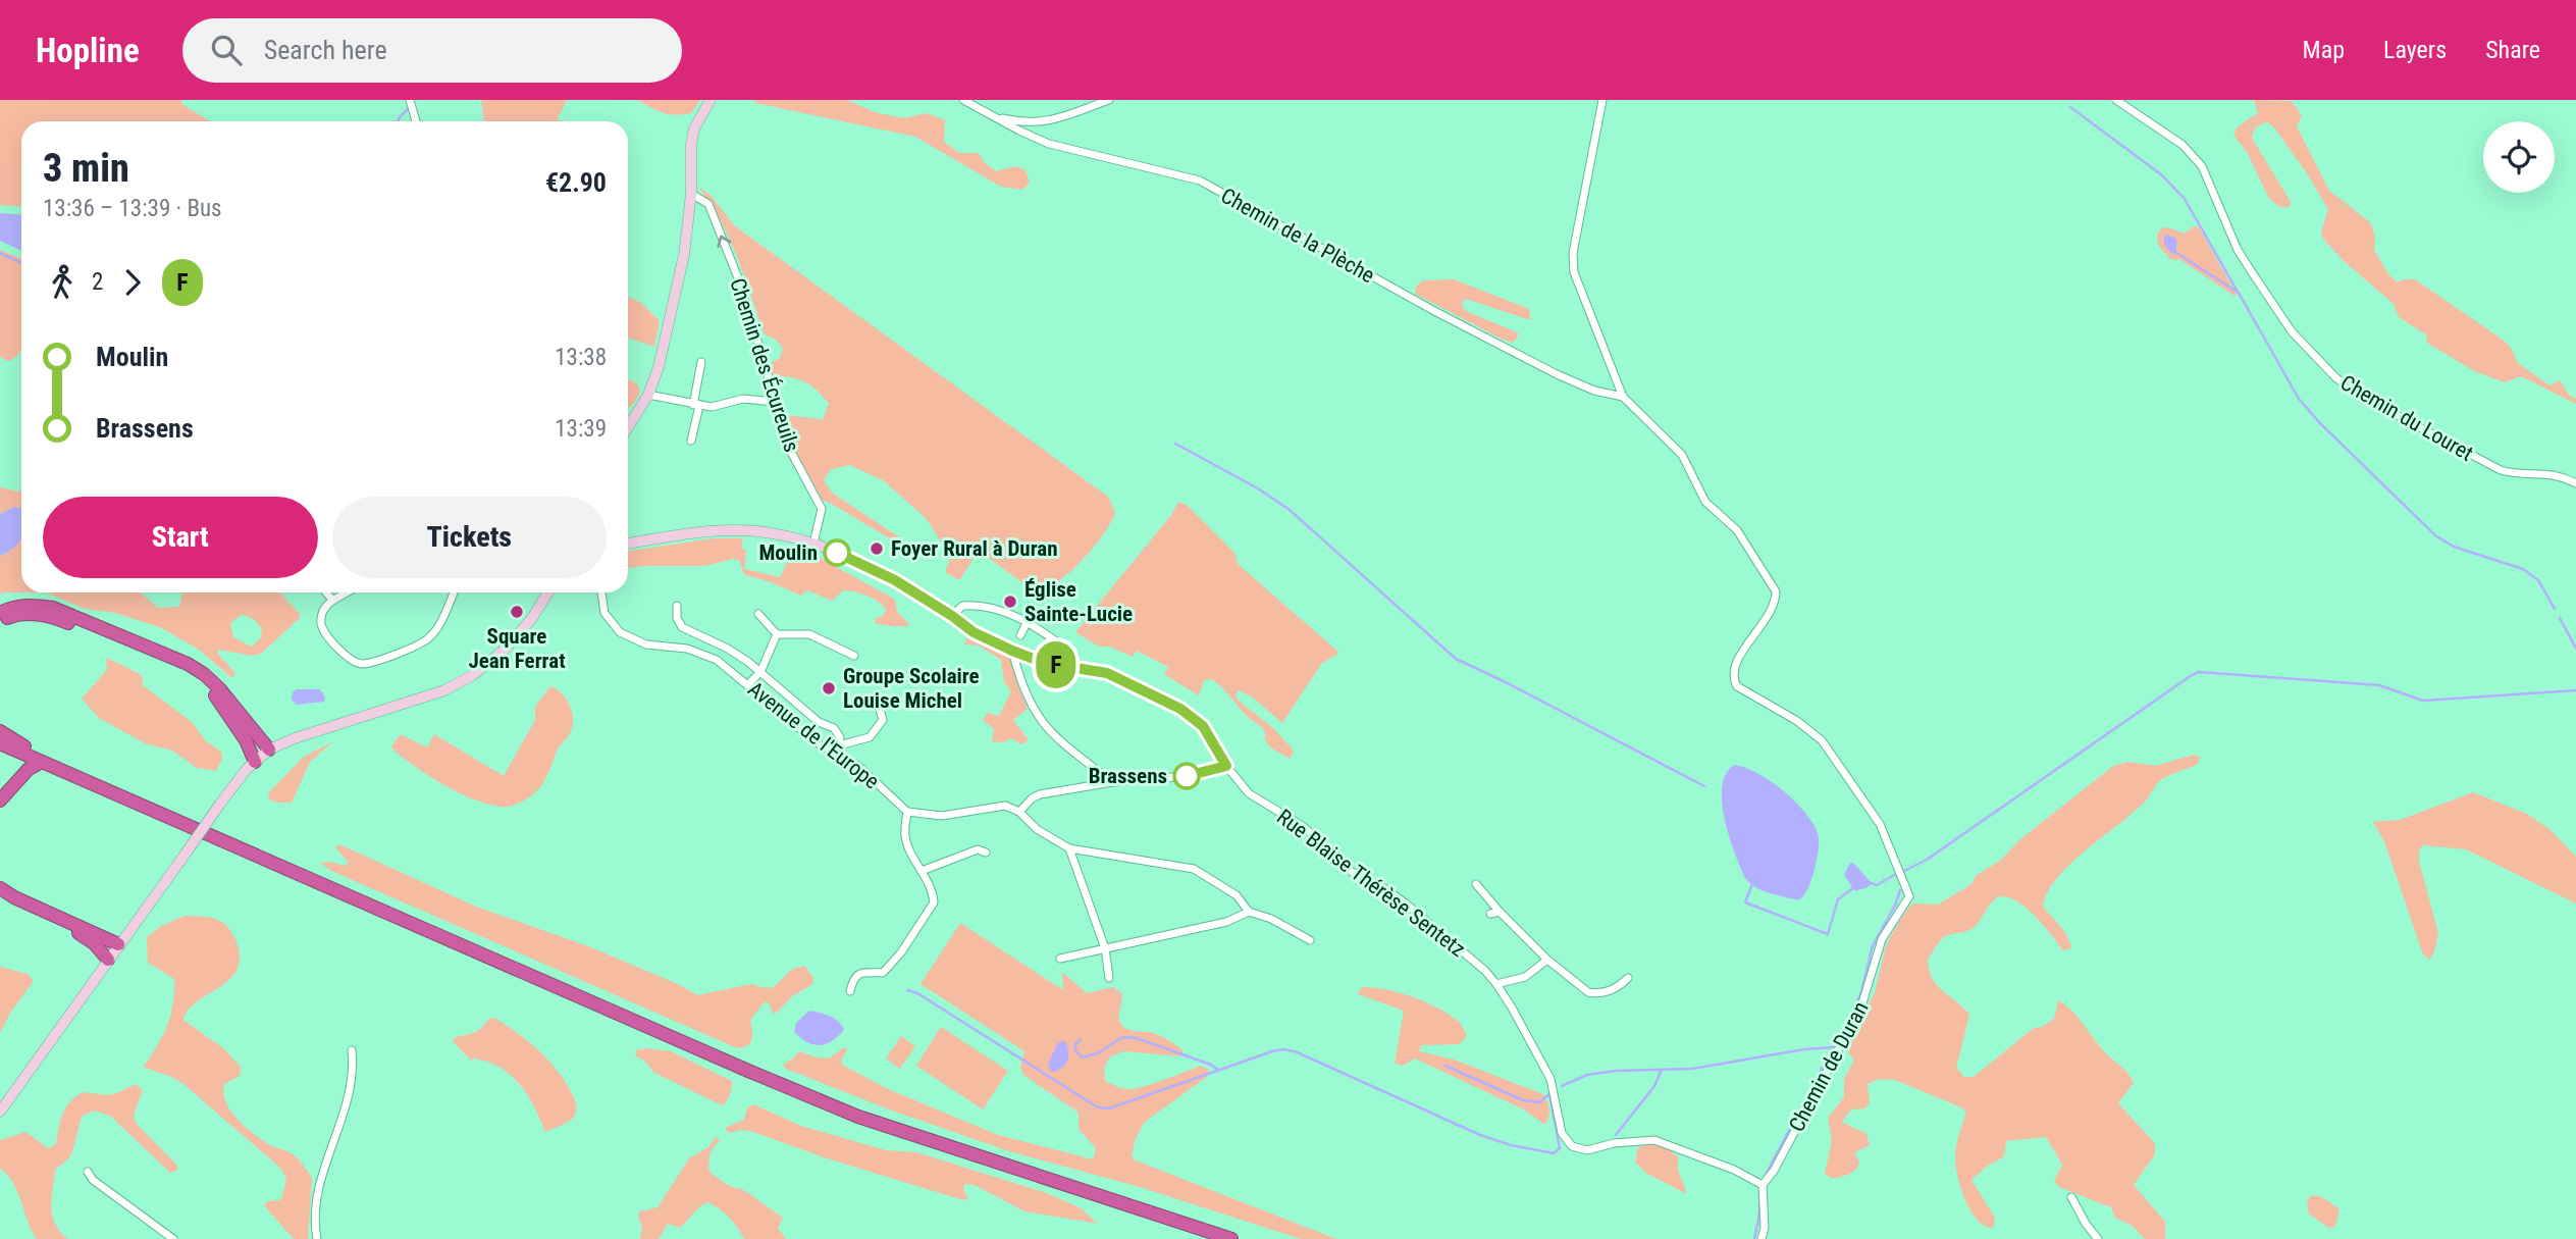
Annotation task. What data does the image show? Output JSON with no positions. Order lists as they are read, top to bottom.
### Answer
{
  "streets": {
    "street": [
      "Chemin de la Plèche",
      "Chemin des Écureuils",
      "Chemin du Louret",
      "Avenue de l'Europe",
      "Rue Blaise Thérèse Sentetz",
      "Chemin de Duran"
    ]
  },
  "crossings": [
    ["Chemin de la Plèche", "Chemin de Duran"],
    ["Rue Blaise Thérèse Sentetz", "Chemin de Duran"]
  ],
  "one_way": ["Chemin des Écureuils"],
  "places": [
    "Foyer Rural à Duran",
    "Moulin",
    "Église Sainte-Lucie",
    "Square Jean Ferrat",
    "Groupe Scolaire Louise Michel",
    "Brassens"
  ],
  "lines": ["bus line F"],
  "page": {
    "header": "Hopline",
    "search": "Search here",
    "nav": ["Map", "Layers", "Share"],
    "on_map": "F",
    "heading": ["3 min", "13:36 – 13:39 · Bus", "€2.90"],
    "legs": ["2", "F"],
    "list": [
      {
        "name": "Moulin",
        "value": "13:38"
      },
      {
        "name": "Brassens",
        "value": "13:39"
      }
    ],
    "buttons": ["Start", "Tickets"]
  }
}
